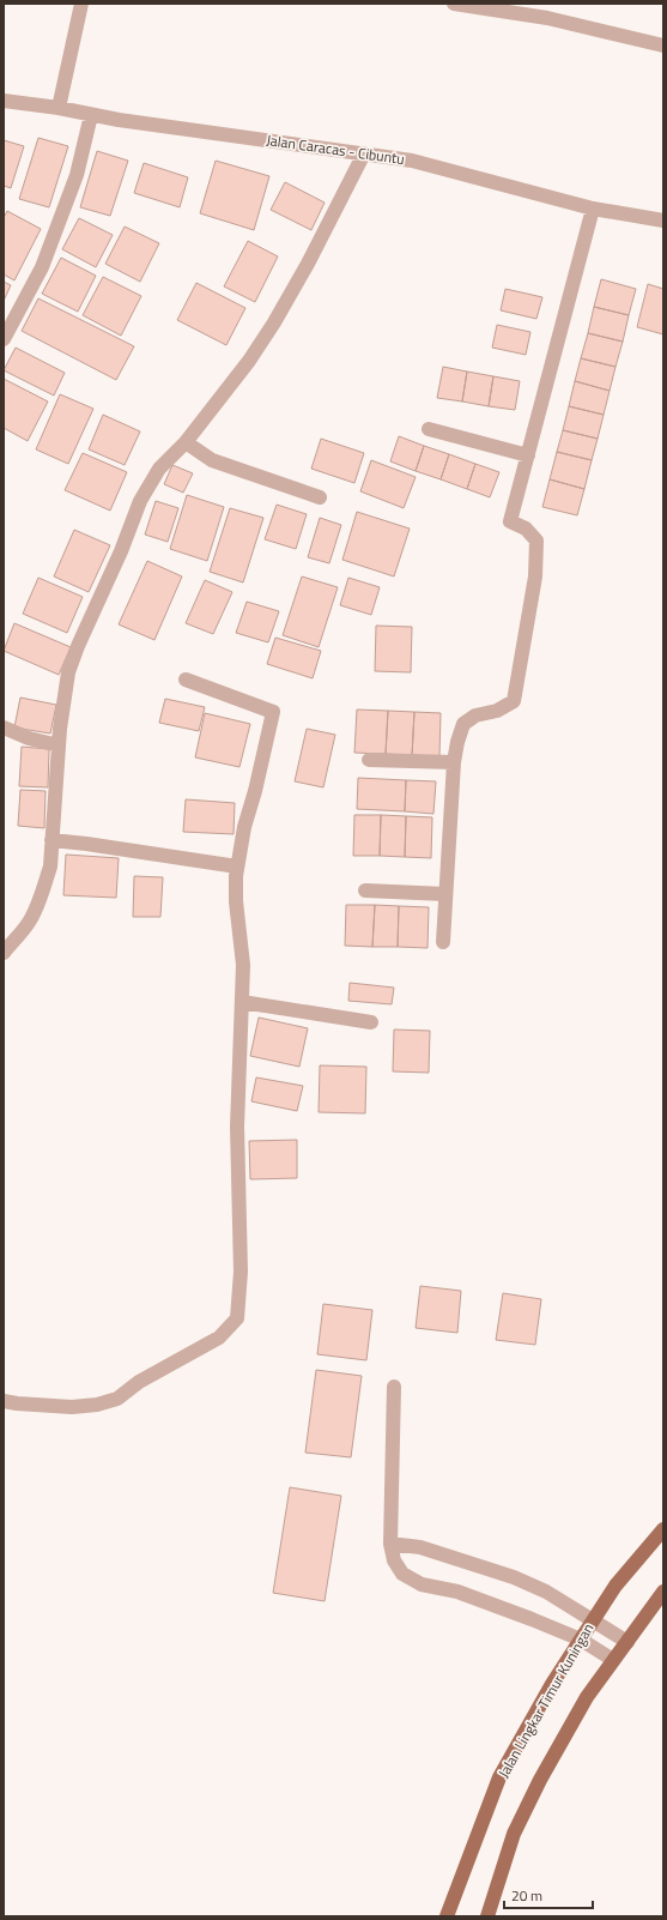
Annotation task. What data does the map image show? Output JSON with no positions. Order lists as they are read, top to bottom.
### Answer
{
  "streets": {
    "main road": ["Jalan Lingkar Timur Kuningan"],
    "street": ["Jalan Caracas - Cibuntu"]
  },
  "scale_bar": "20 m"
}
